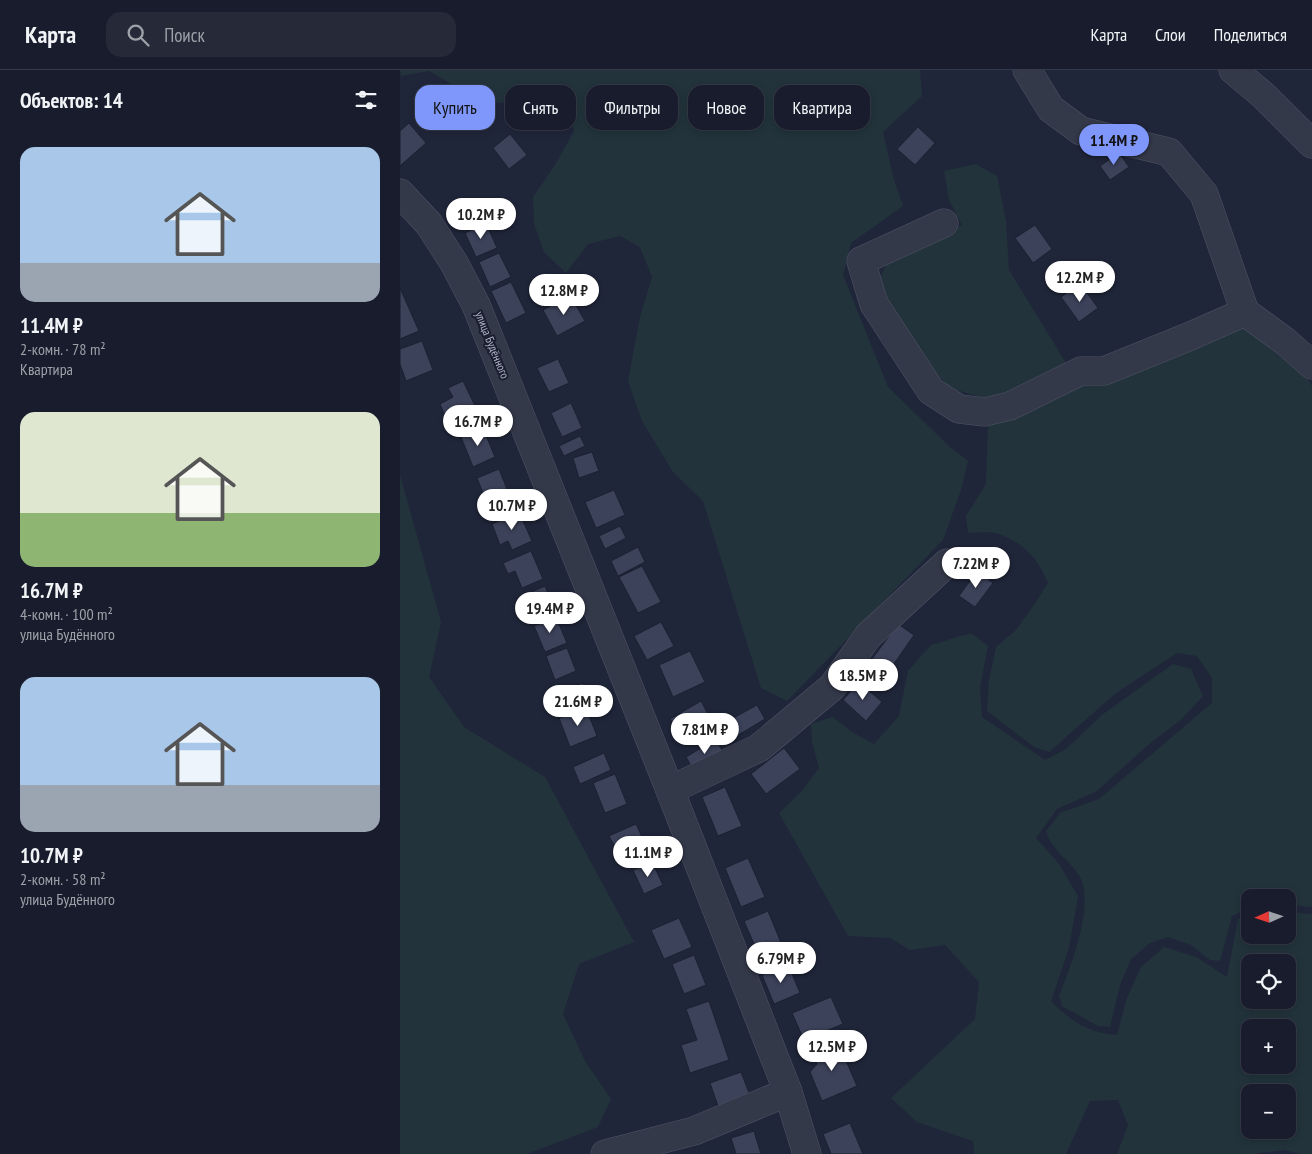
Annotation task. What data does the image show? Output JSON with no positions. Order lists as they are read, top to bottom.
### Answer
{
  "streets": {
    "street": ["улица Будённого"]
  },
  "north": "left",
  "page": {
    "header": "Карта",
    "search": "Поиск",
    "nav": ["Карта", "Слои", "Поделиться"],
    "heading": "Объектов: 14",
    "chip": [
      "Купить",
      "Снять",
      "Фильтры",
      "Новое",
      "Квартира"
    ],
    "price": [
      "11.4M ₽",
      "10.2M ₽",
      "12.2M ₽",
      "12.8M ₽",
      "16.7M ₽",
      "10.7M ₽",
      "7.22M ₽",
      "19.4M ₽",
      "18.5M ₽",
      "21.6M ₽",
      "7.81M ₽",
      "11.1M ₽",
      "6.79M ₽",
      "12.5M ₽"
    ],
    "list": [
      {
        "name": "11.4M ₽",
        "note": "2-комн. · 78 m² · Квартира"
      },
      {
        "name": "16.7M ₽",
        "note": "4-комн. · 100 m² · улица Будённого"
      },
      {
        "name": "10.7M ₽",
        "note": "2-комн. · 58 m² · улица Будённого"
      }
    ],
    "map_buttons": ["+", "−"]
  }
}
